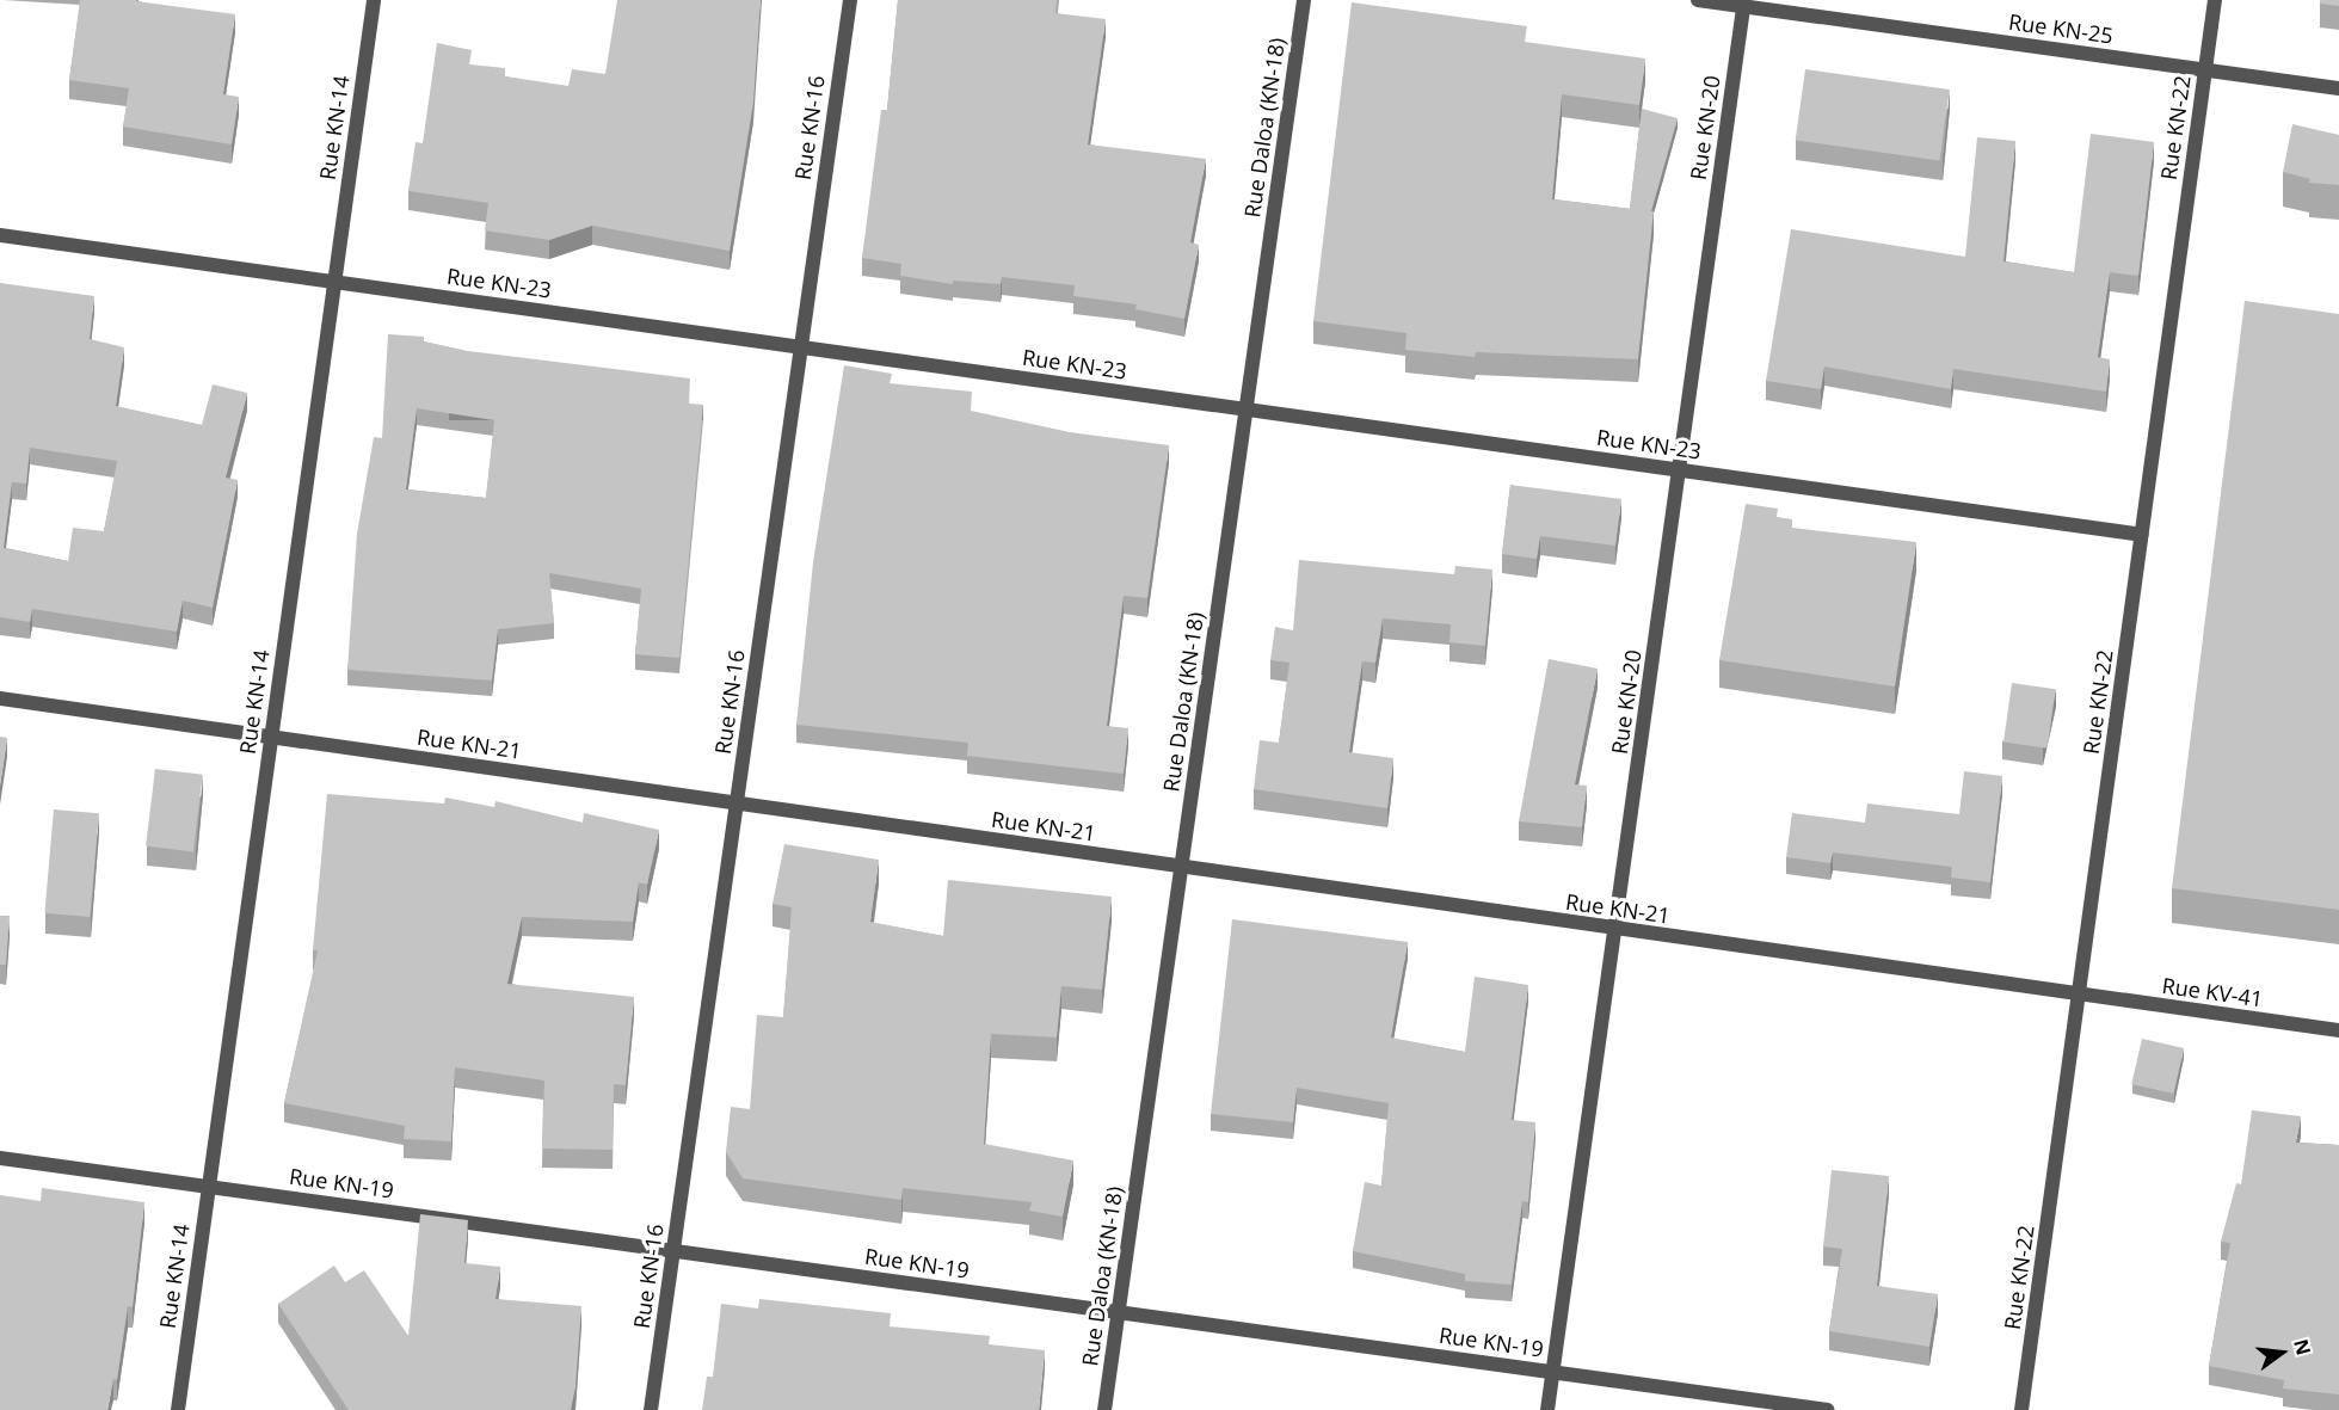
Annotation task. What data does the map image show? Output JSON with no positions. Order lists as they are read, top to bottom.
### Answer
{
  "streets": {
    "street": [
      "Rue KN-25",
      "Rue KN-14",
      "Rue KN-16",
      "Rue Daloa (KN-18)",
      "Rue KN-20",
      "Rue KN-22",
      "Rue KN-23",
      "Rue KN-21",
      "Rue KV-41",
      "Rue KN-19"
    ]
  },
  "crossings": [
    ["Rue KN-25", "Rue KN-20"],
    ["Rue KN-25", "Rue KN-22"],
    ["Rue KN-14", "Rue KN-23"],
    ["Rue KN-14", "Rue KN-21"],
    ["Rue KN-14", "Rue KN-19"],
    ["Rue KN-16", "Rue KN-23"],
    ["Rue KN-16", "Rue KN-21"],
    ["Rue KN-16", "Rue KN-19"],
    ["Rue Daloa (KN-18)", "Rue KN-23"],
    ["Rue Daloa (KN-18)", "Rue KN-21"],
    ["Rue Daloa (KN-18)", "Rue KN-19"],
    ["Rue KN-20", "Rue KN-23"],
    ["Rue KN-20", "Rue KN-21"],
    ["Rue KN-20", "Rue KN-19"],
    ["Rue KN-22", "Rue KN-23"],
    ["Rue KN-22", "Rue KN-21"],
    ["Rue KN-22", "Rue KV-41"],
    ["Rue KN-21", "Rue KV-41"]
  ],
  "north": "right"
}
